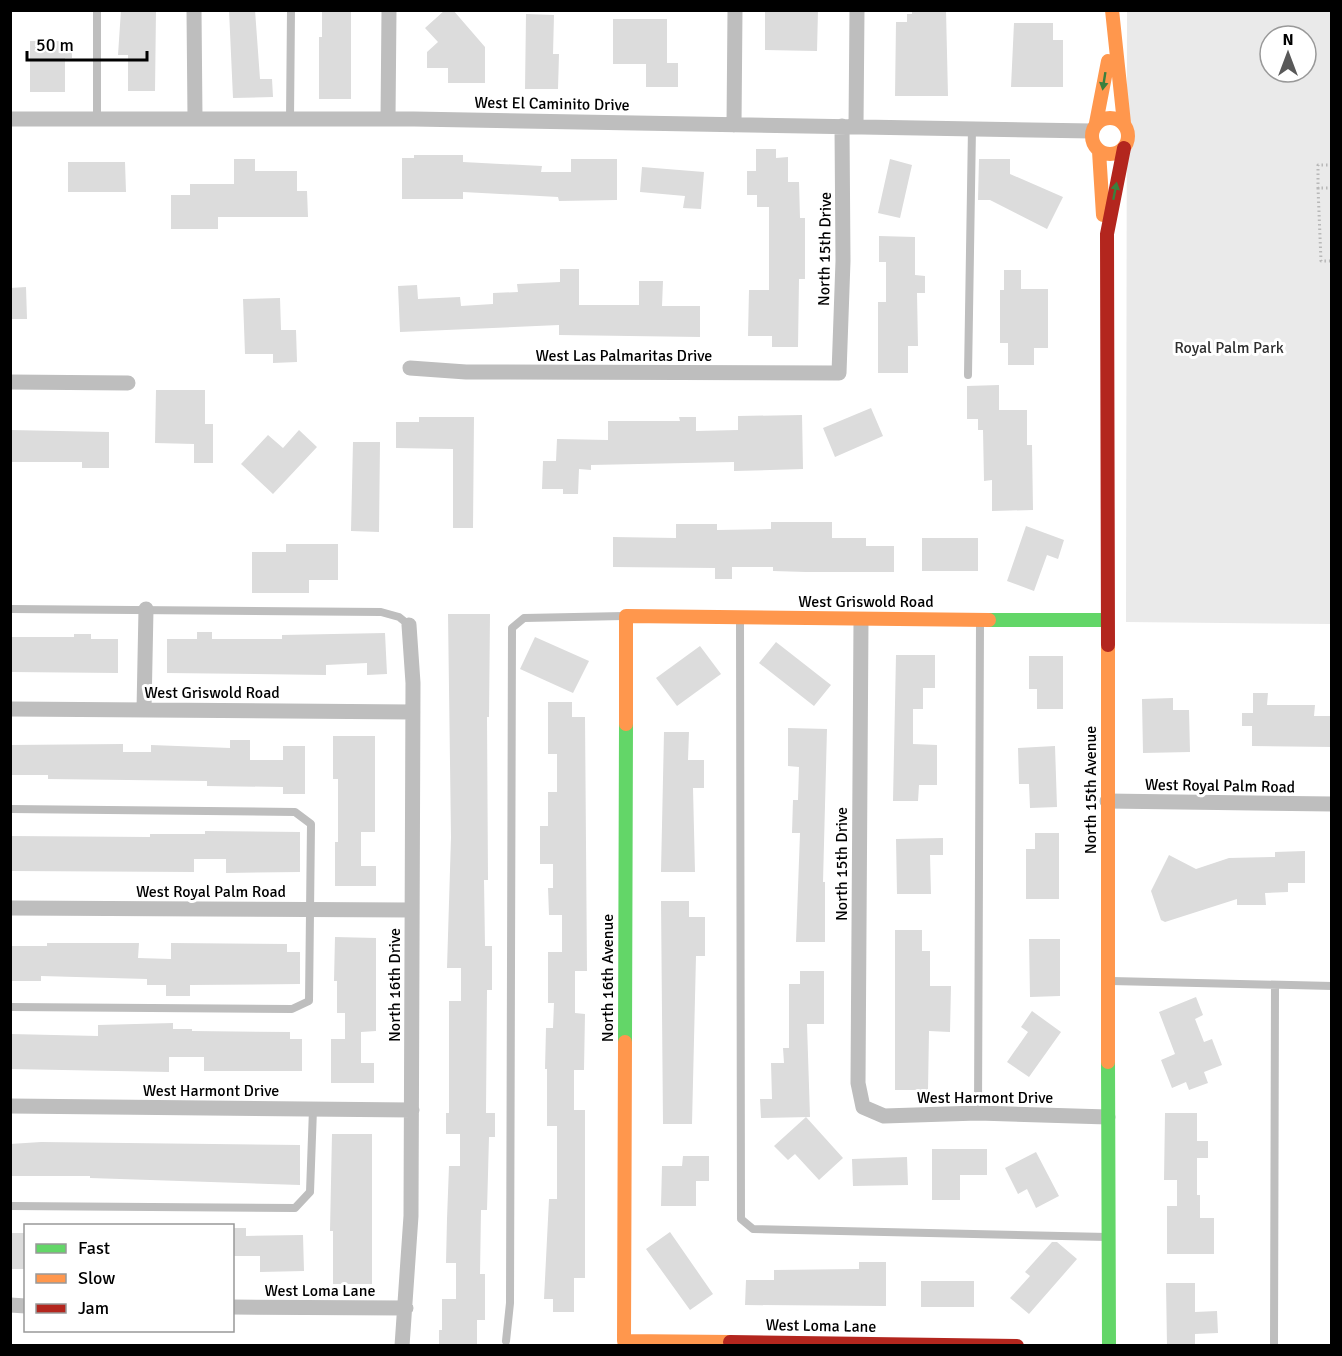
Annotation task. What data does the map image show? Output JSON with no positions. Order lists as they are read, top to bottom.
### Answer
{
  "streets": {
    "street": [
      "West El Caminito Drive",
      "North 15th Drive",
      "West Las Palmaritas Drive",
      "West Griswold Road",
      "West Royal Palm Road",
      "North 15th Avenue",
      "North 16th Avenue",
      "North 16th Drive",
      "West Harmont Drive",
      "West Loma Lane"
    ]
  },
  "crossings": [
    ["West El Caminito Drive", "North 15th Drive"],
    ["West El Caminito Drive", "North 15th Avenue"],
    ["North 15th Drive", "West Las Palmaritas Drive"],
    ["North 15th Drive", "West Griswold Road"],
    ["North 15th Drive", "West Harmont Drive"],
    ["West Griswold Road", "North 15th Avenue"],
    ["West Griswold Road", "North 16th Avenue"],
    ["West Griswold Road", "North 16th Drive"],
    ["West Royal Palm Road", "North 15th Avenue"],
    ["West Royal Palm Road", "North 16th Drive"],
    ["North 15th Avenue", "West Harmont Drive"],
    ["North 16th Avenue", "West Loma Lane"],
    ["North 16th Drive", "West Harmont Drive"],
    ["North 16th Drive", "West Loma Lane"]
  ],
  "parks": ["Royal Palm Park"],
  "legend": ["Fast", "Slow", "Jam"],
  "scale_bar": "50 m",
  "north": "top"
}
